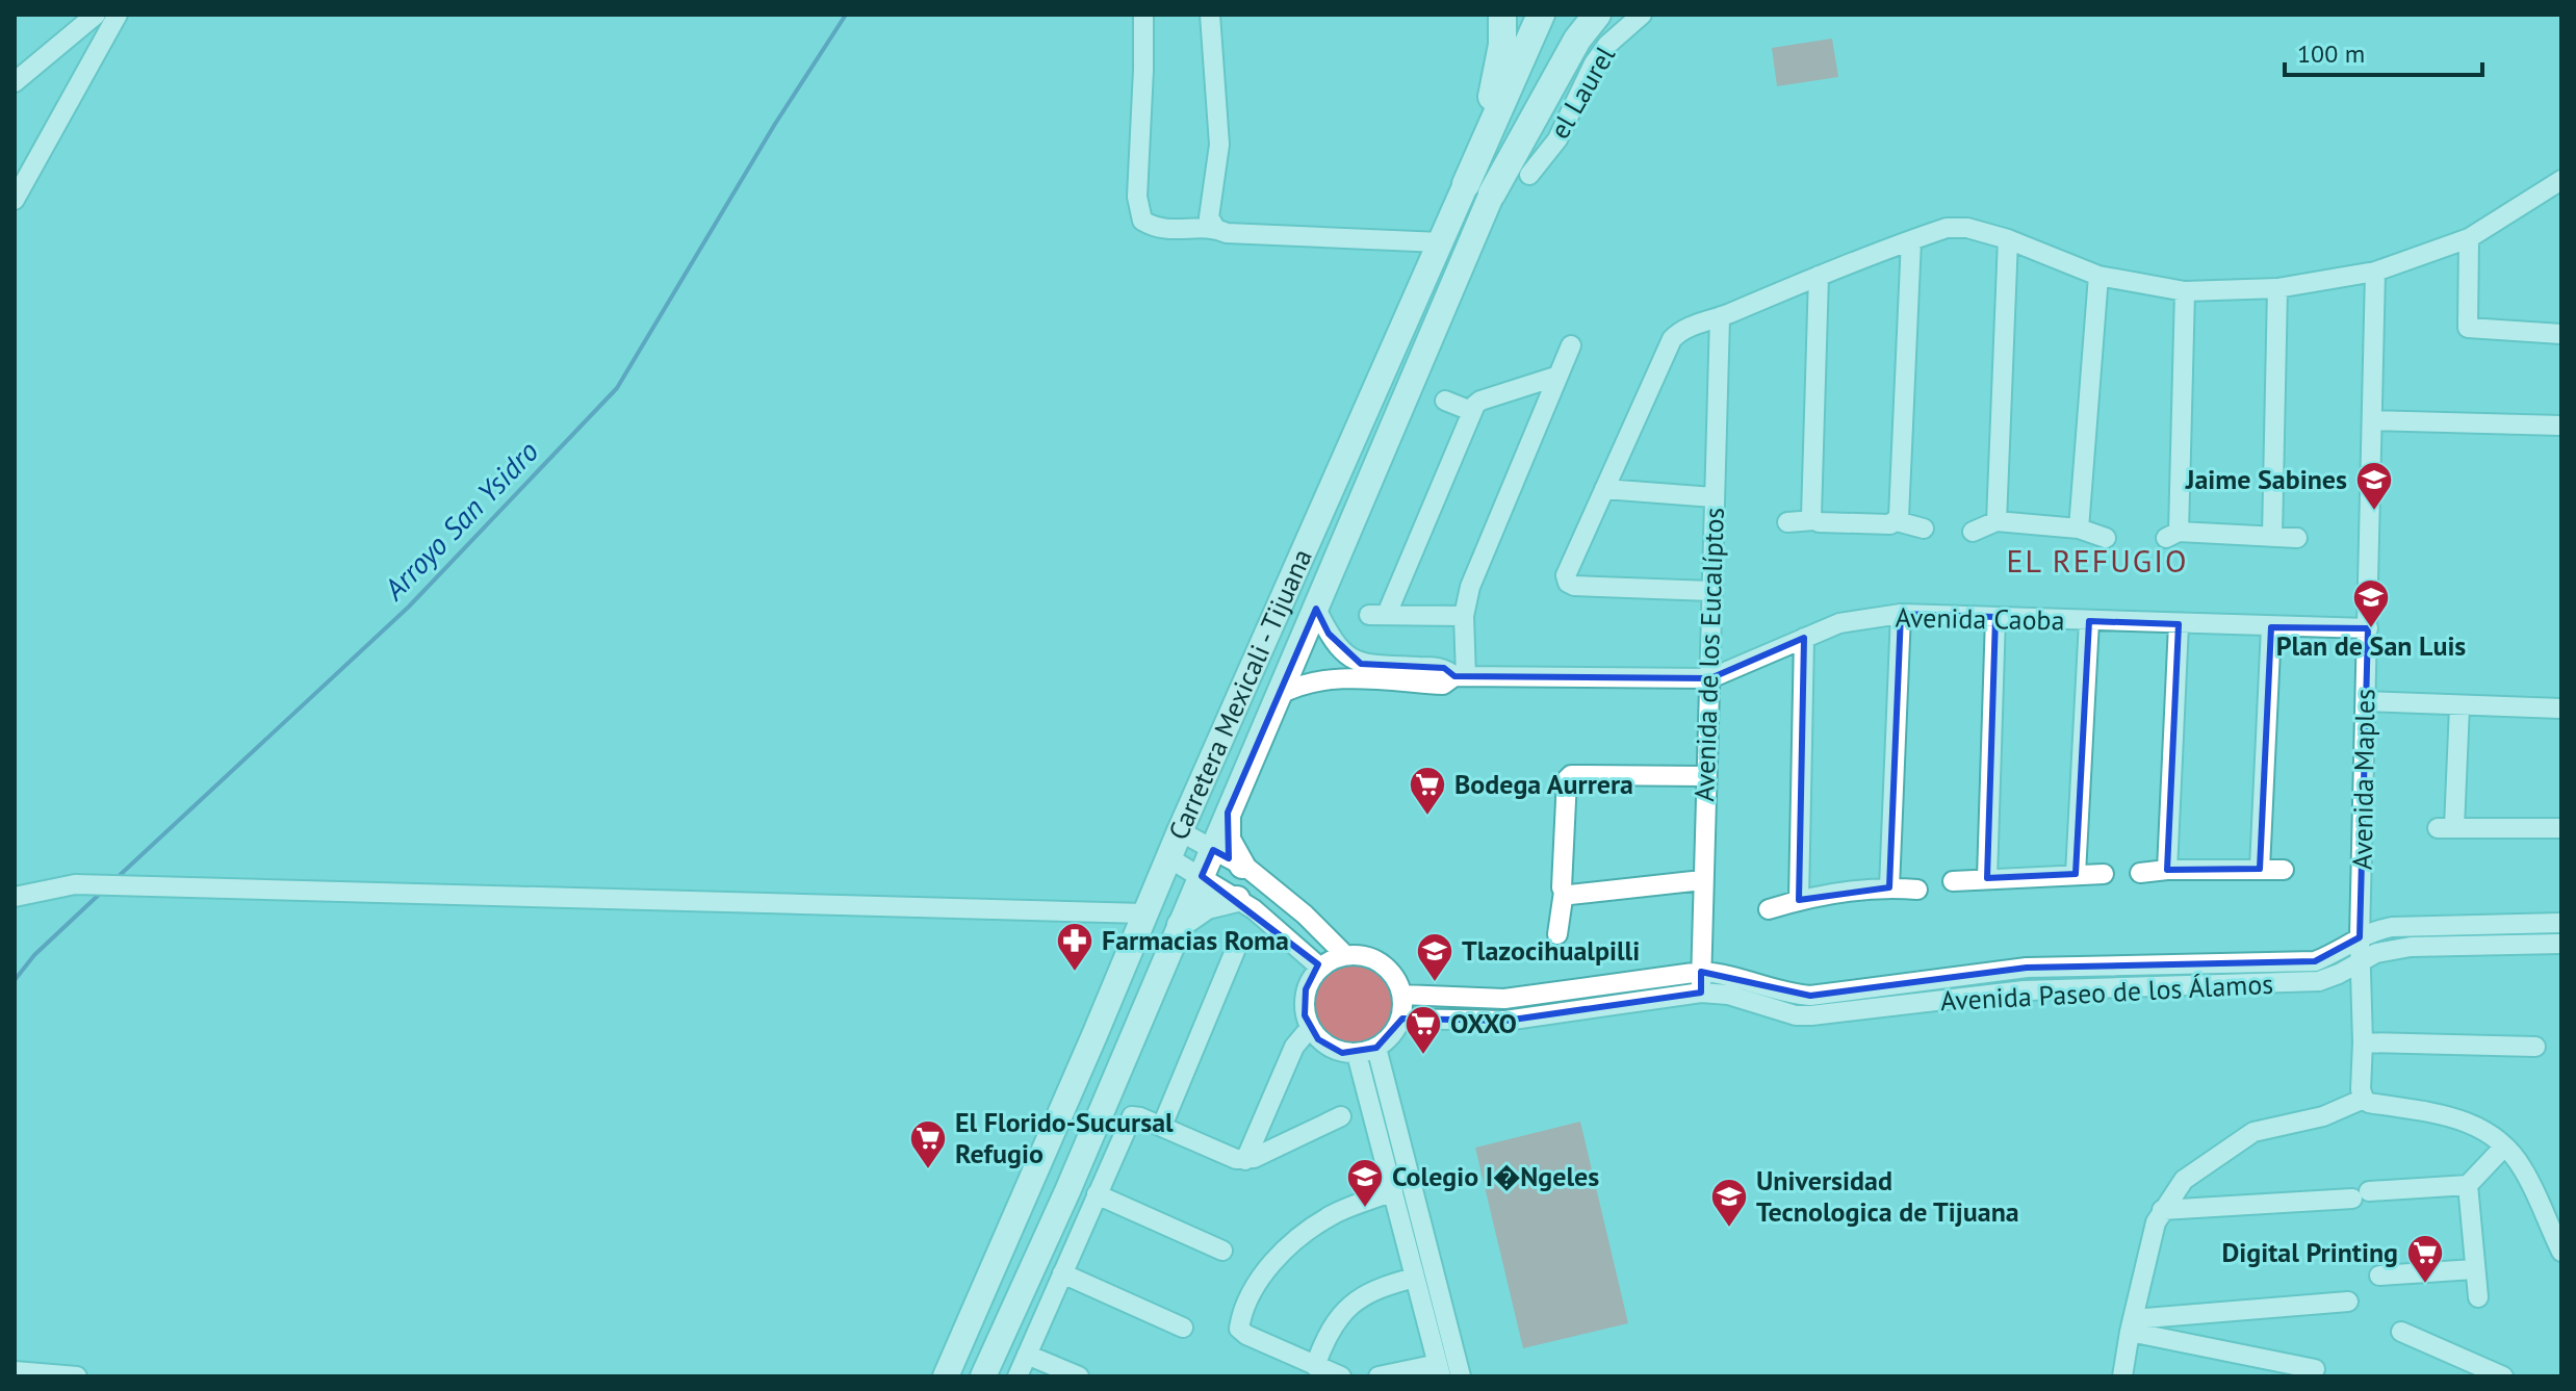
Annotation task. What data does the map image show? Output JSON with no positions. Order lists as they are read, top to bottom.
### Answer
{
  "streets": {
    "highway": ["Carretera Mexicali - Tijuana"],
    "street": [
      "el Laurel",
      "Avenida Caoba",
      "Avenida de los Eucalíptos",
      "Avenida Maples",
      "Avenida Paseo de los Álamos"
    ]
  },
  "crossings": [
    ["Avenida Caoba", "Avenida de los Eucalíptos"],
    ["Avenida Caoba", "Avenida Maples"],
    ["Avenida de los Eucalíptos", "Avenida Paseo de los Álamos"],
    ["Avenida Maples", "Avenida Paseo de los Álamos"]
  ],
  "districts": ["EL REFUGIO"],
  "water": ["Arroyo San Ysidro"],
  "places": {
    "school or university": [
      "Jaime Sabines",
      "Plan de San Luis",
      "Tlazocihualpilli",
      "Colegio I�Ngeles",
      "Universidad Tecnologica de Tijuana"
    ],
    "supermarket": [
      "Bodega Aurrera",
      "OXXO",
      "El Florido-Sucursal Refugio",
      "Digital Printing"
    ],
    "pharmacy": ["Farmacias Roma"]
  },
  "scale_bar": "100 m"
}
